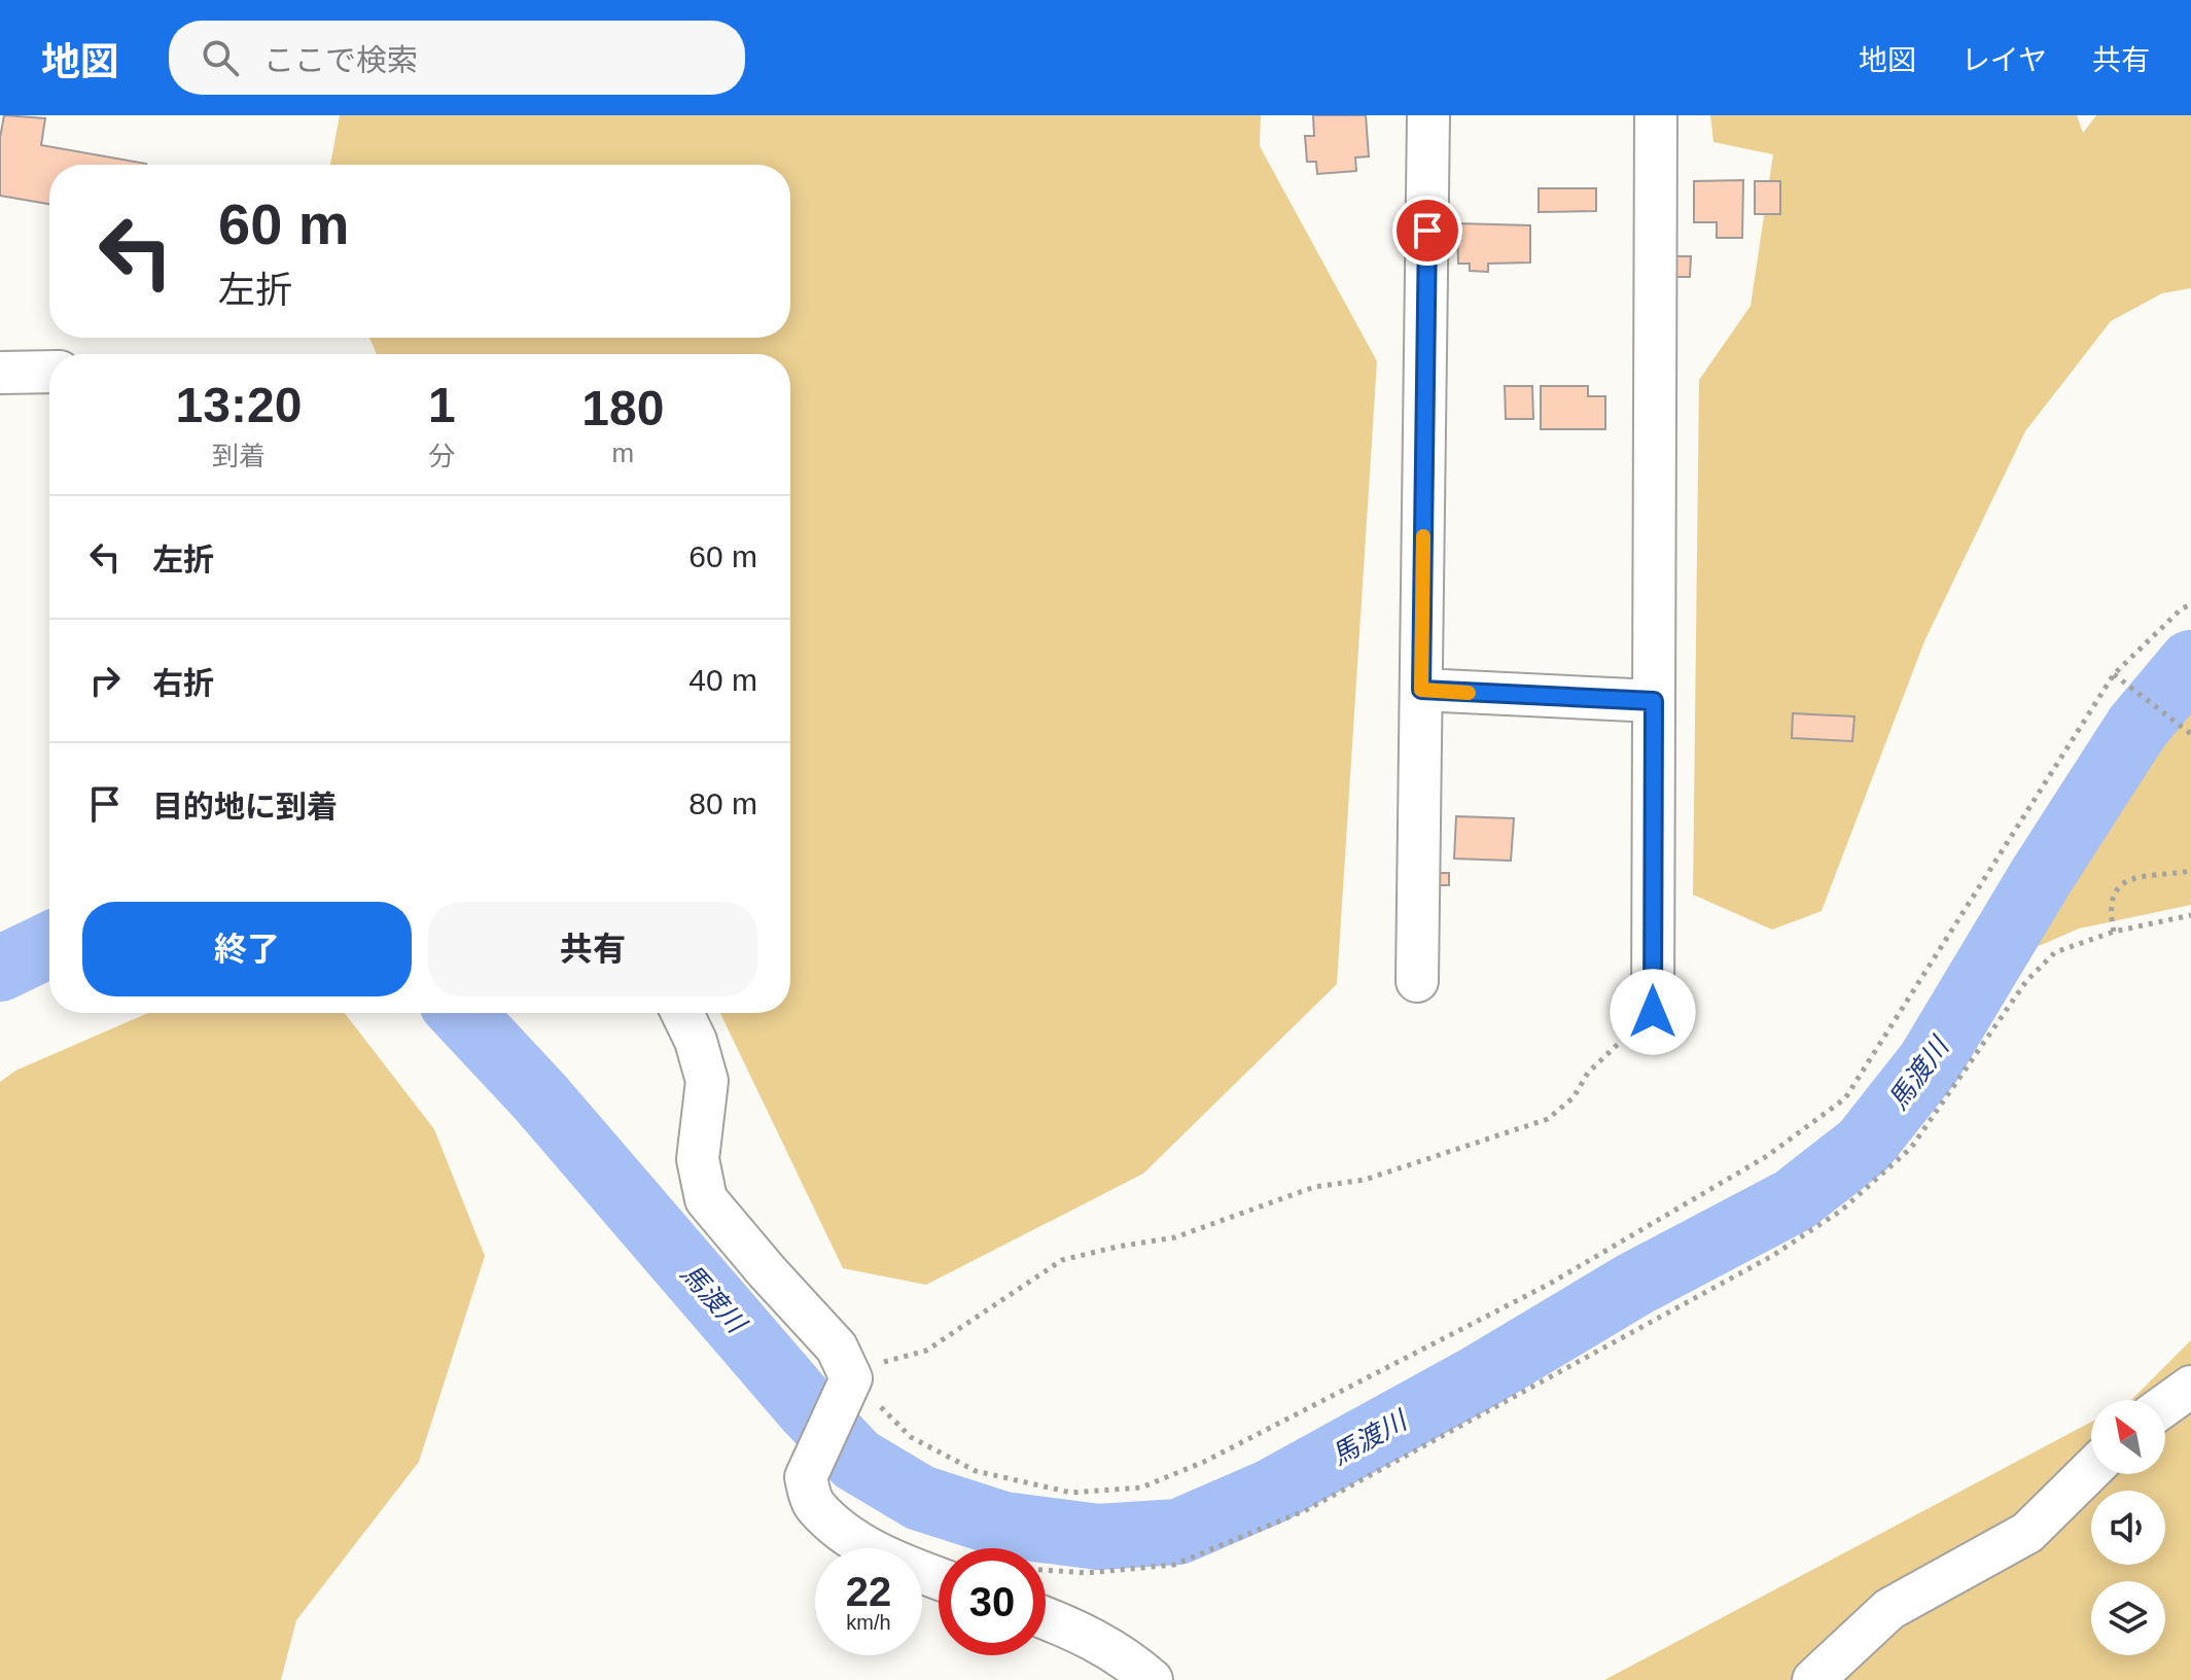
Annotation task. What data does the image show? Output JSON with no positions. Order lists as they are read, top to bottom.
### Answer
{
  "water": ["馬渡川"],
  "north": "top left",
  "page": {
    "header": "地図",
    "search": "ここで検索",
    "nav": ["地図", "レイヤ", "共有"],
    "turn": ["60 m", "左折"],
    "eta": [
      "13:20",
      "到着",
      "1",
      "分",
      "180",
      "m"
    ],
    "list": [
      {
        "name": "左折",
        "value": "60 m"
      },
      {
        "name": "右折",
        "value": "40 m"
      },
      {
        "name": "目的地に到着",
        "value": "80 m"
      }
    ],
    "buttons": ["終了", "共有"],
    "speed": "22 km/h",
    "limit": "30"
  }
}
